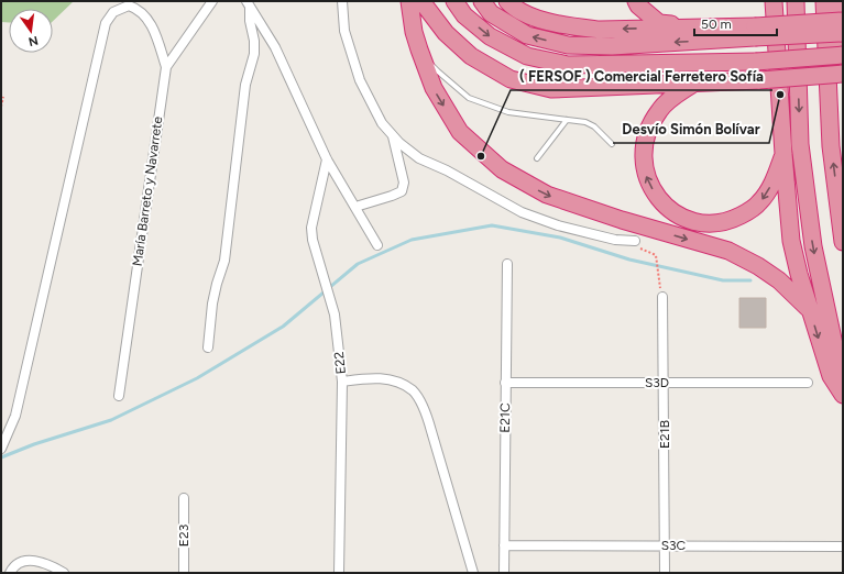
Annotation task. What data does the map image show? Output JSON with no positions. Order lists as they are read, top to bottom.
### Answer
{
  "streets": {
    "street": [
      "María Barreto y Navarrete",
      "E22",
      "S3D",
      "E21C",
      "E21B",
      "E23",
      "S3C"
    ]
  },
  "crossings": [
    ["S3D", "E21C"],
    ["S3D", "E21B"],
    ["E21C", "S3C"],
    ["E21B", "S3C"]
  ],
  "places": ["Desvío Simón Bolívar", "( FERSOF ) Comercial Ferretero Sofía"],
  "scale_bar": "50 m",
  "north": "bottom"
}
